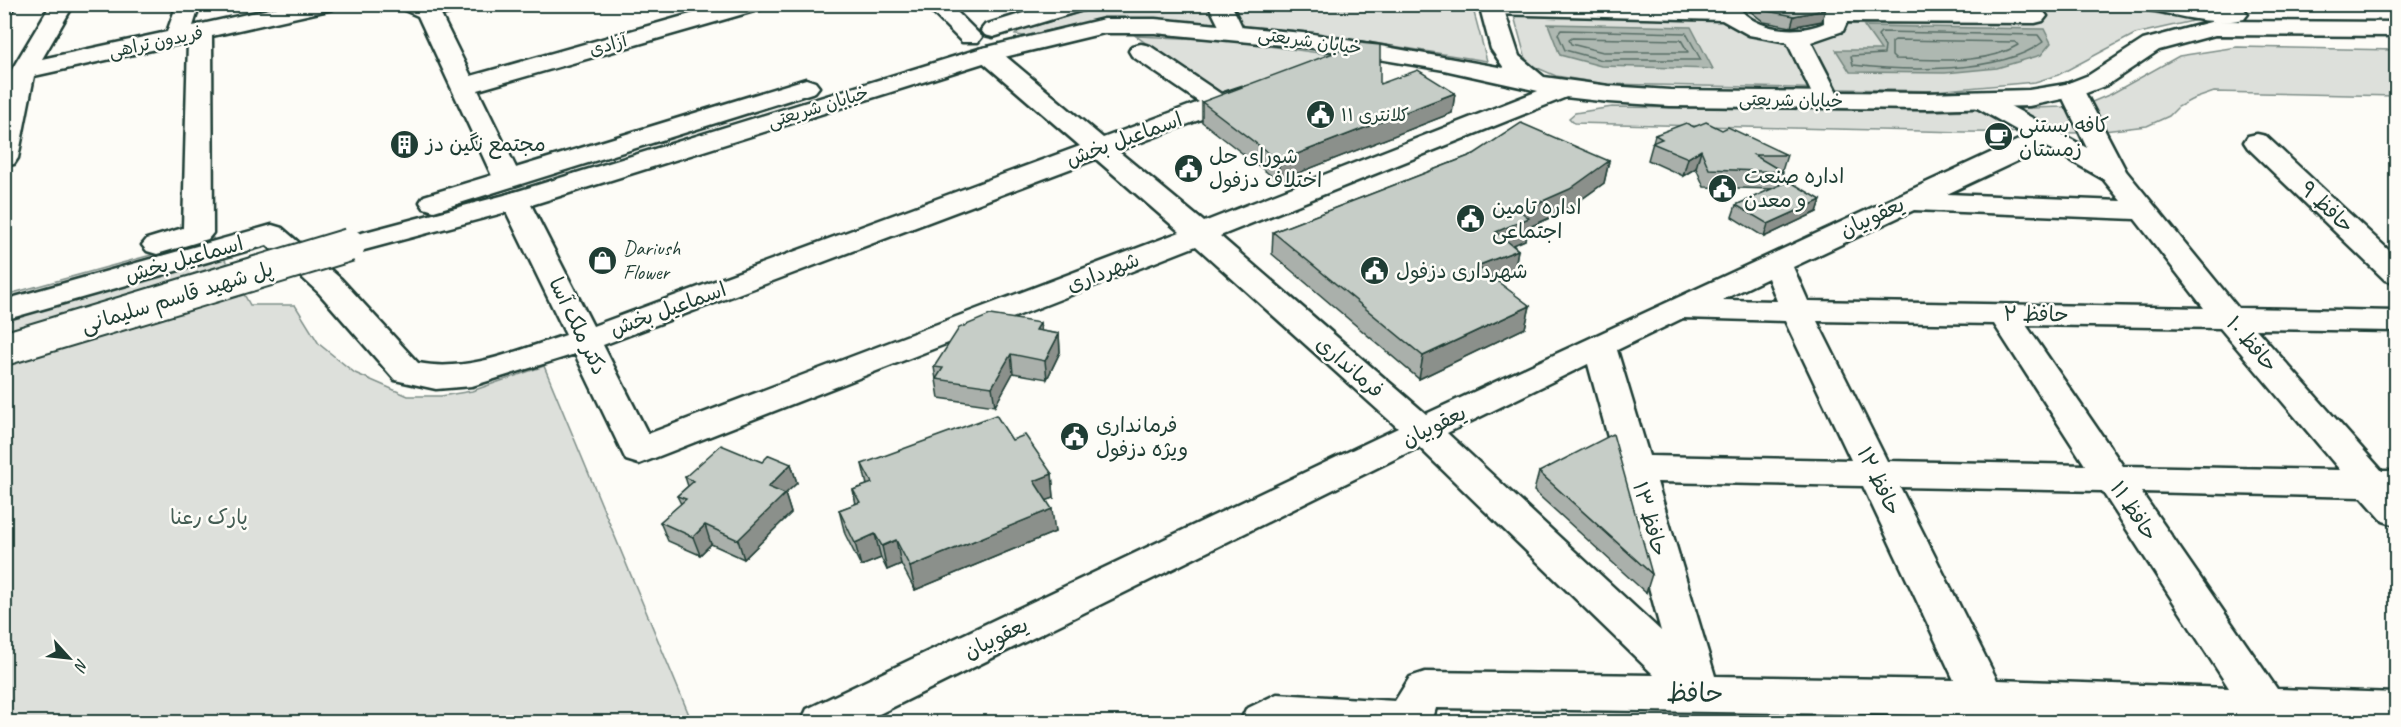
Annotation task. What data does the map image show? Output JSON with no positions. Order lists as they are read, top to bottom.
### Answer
{
  "streets": {
    "street": [
      "خیابان شریعتی",
      "فریدون تراهی",
      "آزادی",
      "اسماعیل بخش",
      "حافظ ۹",
      "یعقوبیان",
      "شهرداری",
      "پل شهید قاسم سلیمانی",
      "حافظ ۲",
      "دکتر ملک آسا",
      "حافظ ۱۰",
      "فرمانداری",
      "حافظ ۱۲",
      "حافظ ۱۱",
      "حافظ ۱۳",
      "حافظ"
    ]
  },
  "crossings": [
    ["خیابان شریعتی", "شهرداری"],
    ["خیابان شریعتی", "پل شهید قاسم سلیمانی"],
    ["خیابان شریعتی", "دکتر ملک آسا"],
    ["خیابان شریعتی", "فرمانداری"],
    ["آزادی", "دکتر ملک آسا"],
    ["اسماعیل بخش", "دکتر ملک آسا"],
    ["اسماعیل بخش", "فرمانداری"],
    ["یعقوبیان", "حافظ ۲"],
    ["یعقوبیان", "فرمانداری"],
    ["یعقوبیان", "حافظ ۱۲"],
    ["یعقوبیان", "حافظ ۱۳"],
    ["شهرداری", "دکتر ملک آسا"],
    ["شهرداری", "فرمانداری"],
    ["حافظ ۲", "حافظ ۱۰"],
    ["حافظ ۲", "حافظ ۱۲"],
    ["حافظ ۲", "حافظ ۱۱"],
    ["فرمانداری", "حافظ ۱۳"],
    ["فرمانداری", "حافظ"],
    ["حافظ ۱۲", "حافظ"],
    ["حافظ ۱۱", "حافظ"],
    ["حافظ ۱۳", "حافظ"]
  ],
  "parks": ["پارک رعنا"],
  "places": {
    "public building": [
      "کلانتری ۱۱",
      "شورای حل اختلاف دزفول",
      "اداره صنعت و معدن",
      "اداره تامین اجتماعی",
      "شهرداری دزفول",
      "فرمانداری ویژه دزفول"
    ],
    "cafe": ["کافه بستنی زمستان"],
    "building": ["مجتمع نگین دز"],
    "shop": ["Dariush Flower"]
  },
  "north": "bottom right"
}
